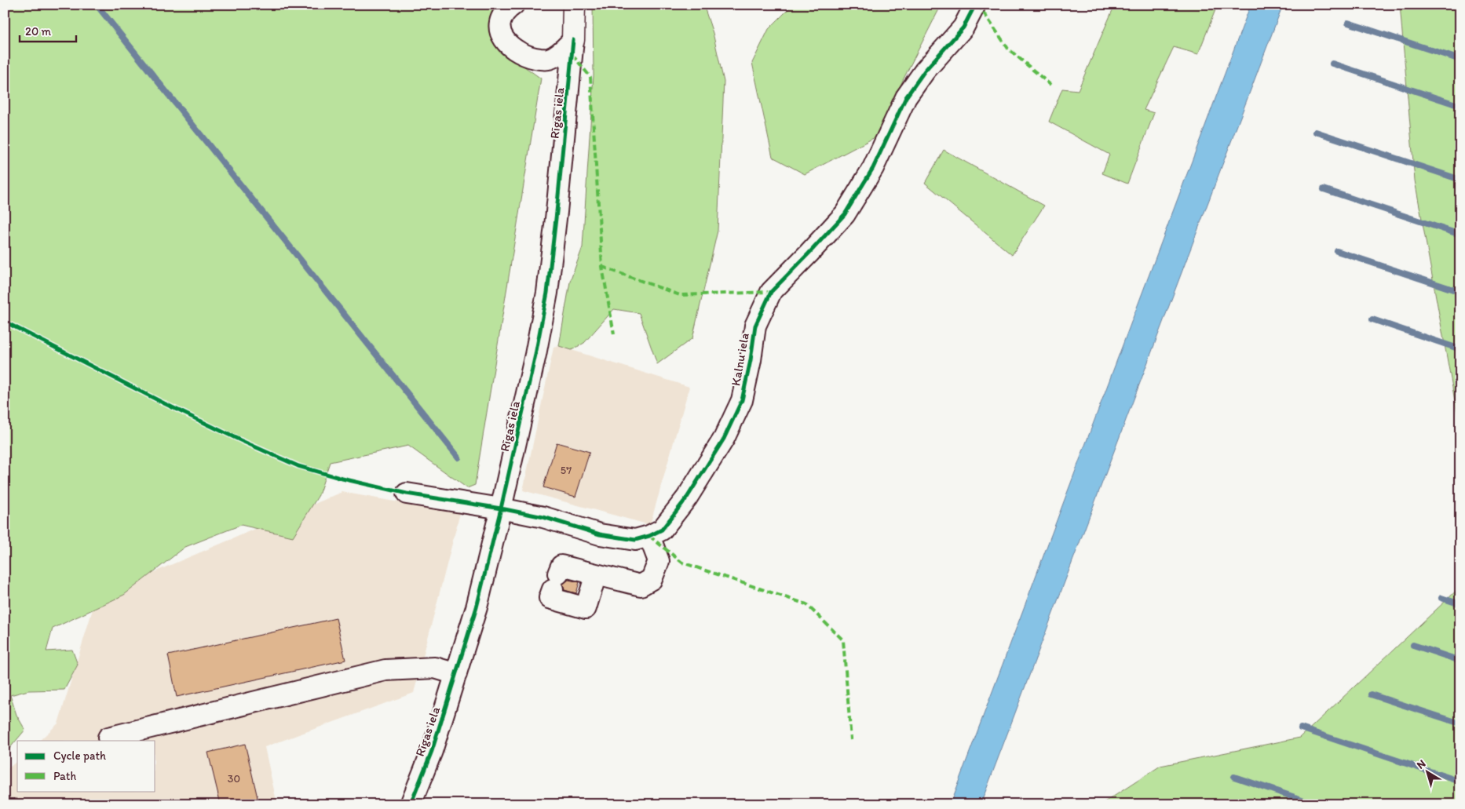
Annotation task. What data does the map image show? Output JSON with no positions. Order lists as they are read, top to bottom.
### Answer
{
  "streets": {
    "main road": ["Rīgas iela"],
    "street": ["Kalnu iela"]
  },
  "crossings": [
    ["Rīgas iela", "Kalnu iela"]
  ],
  "house_numbers": ["57", "30"],
  "legend": ["Cycle path", "Path"],
  "scale_bar": "20 m",
  "north": "top left"
}
